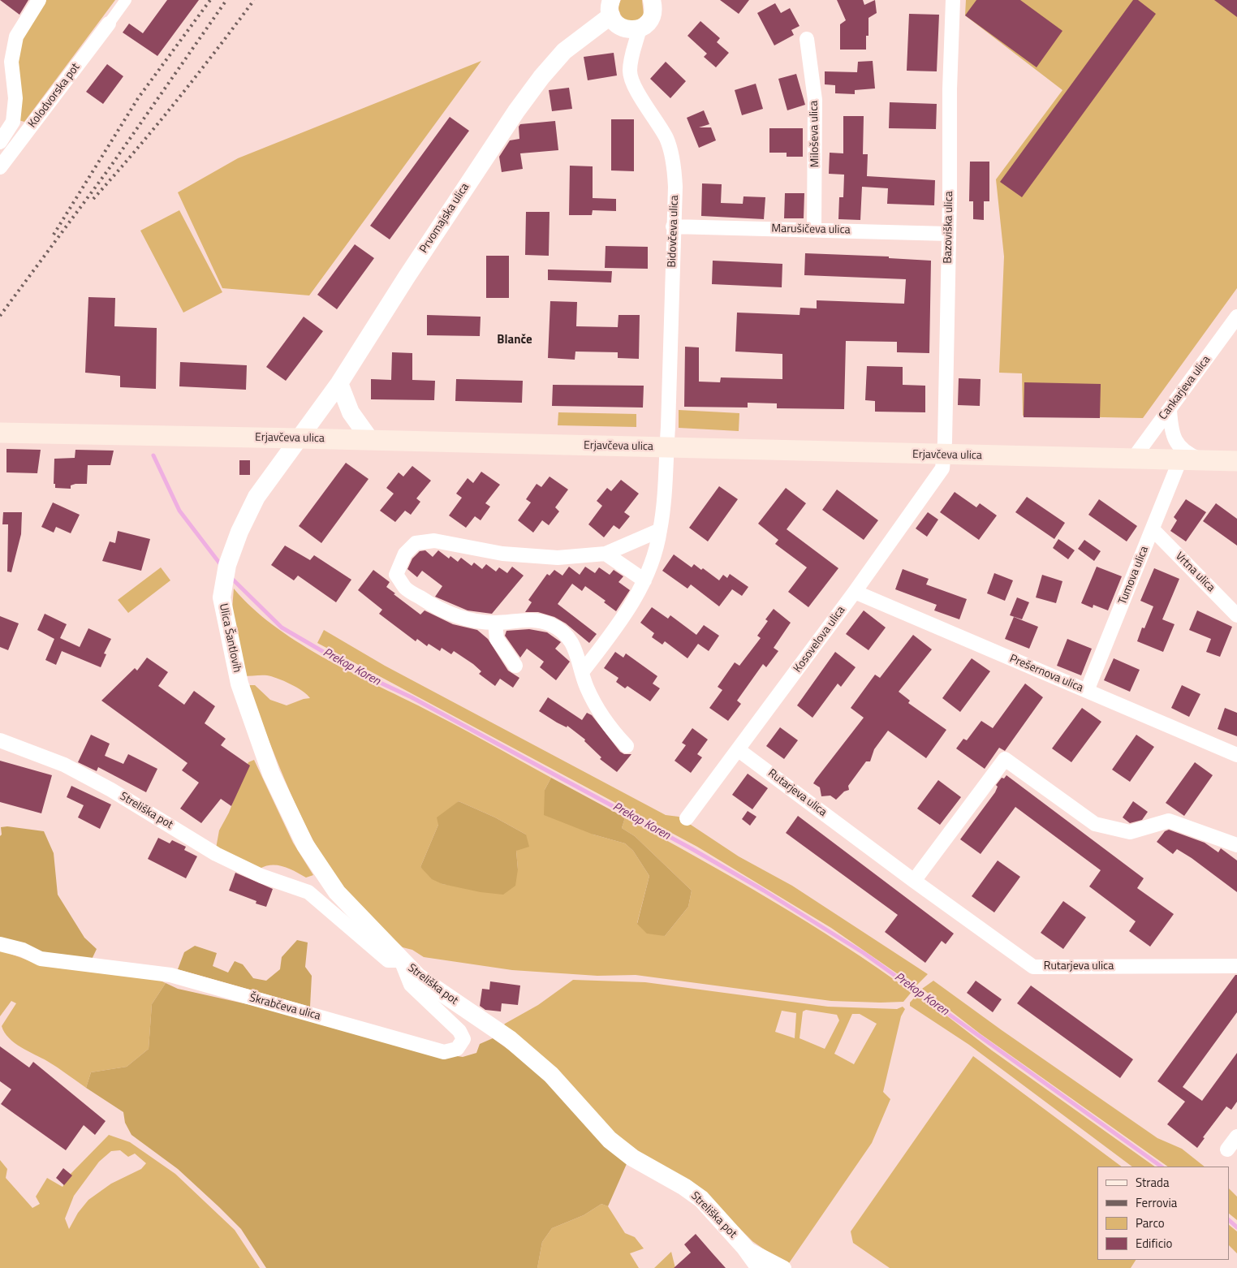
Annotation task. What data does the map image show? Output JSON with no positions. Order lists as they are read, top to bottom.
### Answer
{
  "streets": {
    "main road": ["Erjavčeva ulica"],
    "street": [
      "Kolodvorska pot",
      "Miloševa ulica",
      "Prvomajska ulica",
      "Bazoviška ulica",
      "Marušičeva ulica",
      "Bidovčeva ulica",
      "Cankarjeva ulica",
      "Vrtna ulica",
      "Tumova ulica",
      "Ulica Šantlovih",
      "Kosovelova ulica",
      "Prešernova ulica",
      "Rutarjeva ulica",
      "Streliška pot",
      "Škrabčeva ulica"
    ]
  },
  "crossings": [
    ["Miloševa ulica", "Marušičeva ulica"],
    ["Prvomajska ulica", "Bidovčeva ulica"],
    ["Prvomajska ulica", "Erjavčeva ulica"],
    ["Prvomajska ulica", "Ulica Šantlovih"],
    ["Bazoviška ulica", "Marušičeva ulica"],
    ["Bazoviška ulica", "Erjavčeva ulica"],
    ["Bazoviška ulica", "Kosovelova ulica"],
    ["Marušičeva ulica", "Bidovčeva ulica"],
    ["Bidovčeva ulica", "Erjavčeva ulica"],
    ["Cankarjeva ulica", "Erjavčeva ulica"],
    ["Erjavčeva ulica", "Tumova ulica"],
    ["Erjavčeva ulica", "Ulica Šantlovih"],
    ["Erjavčeva ulica", "Kosovelova ulica"],
    ["Vrtna ulica", "Tumova ulica"],
    ["Tumova ulica", "Prešernova ulica"],
    ["Ulica Šantlovih", "Streliška pot"],
    ["Ulica Šantlovih", "Škrabčeva ulica"],
    ["Kosovelova ulica", "Prešernova ulica"],
    ["Kosovelova ulica", "Rutarjeva ulica"],
    ["Streliška pot", "Škrabčeva ulica"]
  ],
  "districts": ["Blanče"],
  "water": ["Prekop Koren"],
  "legend": [
    "Strada",
    "Ferrovia",
    "Parco",
    "Edificio"
  ]
}
